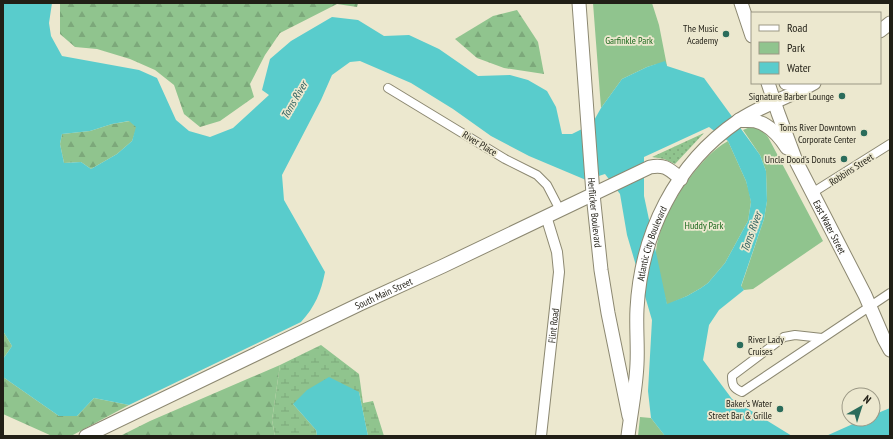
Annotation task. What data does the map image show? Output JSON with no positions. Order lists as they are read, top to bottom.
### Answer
{
  "streets": {
    "main road": [
      "Herflicker Boulevard",
      "East Water Street",
      "Atlantic City Boulevard",
      "South Main Street"
    ],
    "street": ["River Place", "Robbins Street", "Flint Road"]
  },
  "crossings": [
    ["River Place", "South Main Street"],
    ["Robbins Street", "East Water Street"],
    ["Herflicker Boulevard", "Atlantic City Boulevard"],
    ["Herflicker Boulevard", "South Main Street"],
    ["East Water Street", "Atlantic City Boulevard"],
    ["Atlantic City Boulevard", "South Main Street"],
    ["South Main Street", "Flint Road"]
  ],
  "water": ["Toms River"],
  "parks": ["Garfinkle Park", "Huddy Park"],
  "places": [
    "The Music Academy",
    "Signature Barber Lounge",
    "Toms River Downtown Corporate Center",
    "Uncle Dood's Donuts",
    "River Lady Cruises",
    "Baker's Water Street Bar & Grille"
  ],
  "legend": ["Road", "Park", "Water"],
  "north": "top right"
}
